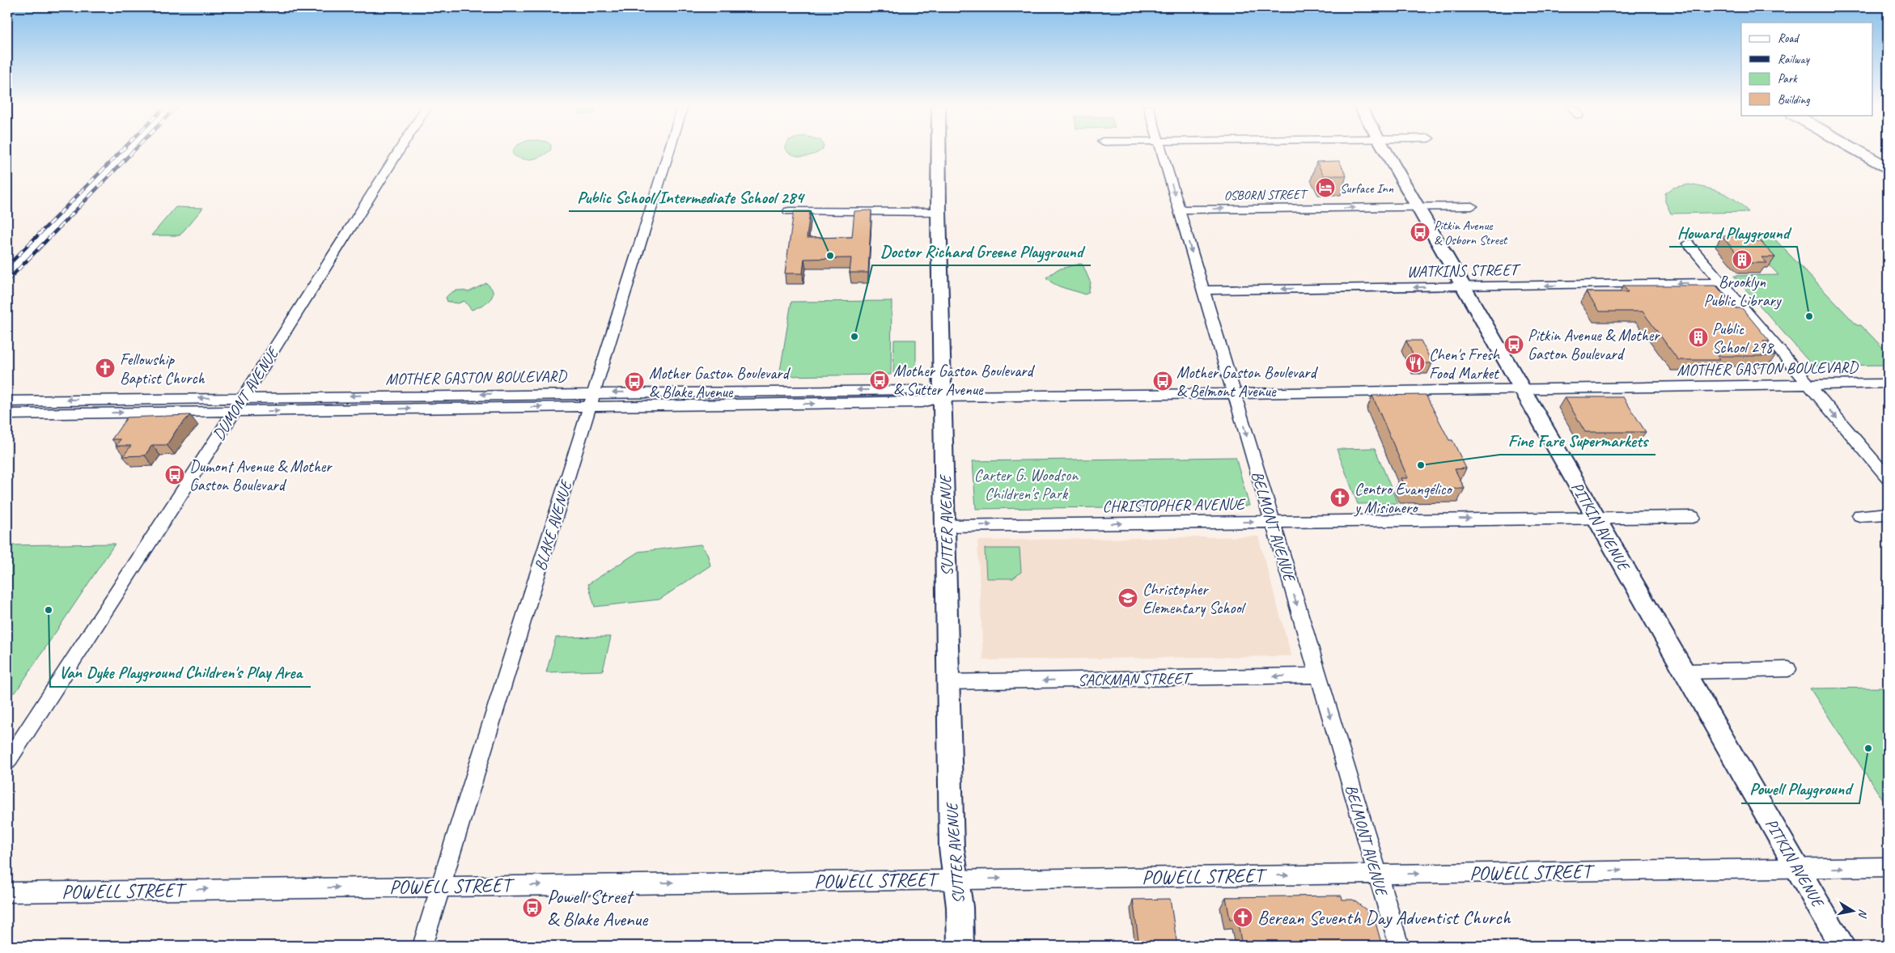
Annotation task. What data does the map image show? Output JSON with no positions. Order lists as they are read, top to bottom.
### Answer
{
  "streets": {
    "street": [
      "OSBORN STREET",
      "WATKINS STREET",
      "MOTHER GASTON BOULEVARD",
      "DUMONT AVENUE",
      "CHRISTOPHER AVENUE",
      "BLAKE AVENUE",
      "SUTTER AVENUE",
      "BELMONT AVENUE",
      "PITKIN AVENUE",
      "SACKMAN STREET",
      "POWELL STREET"
    ]
  },
  "crossings": [
    ["OSBORN STREET", "BELMONT AVENUE"],
    ["OSBORN STREET", "PITKIN AVENUE"],
    ["WATKINS STREET", "BELMONT AVENUE"],
    ["WATKINS STREET", "PITKIN AVENUE"],
    ["MOTHER GASTON BOULEVARD", "DUMONT AVENUE"],
    ["MOTHER GASTON BOULEVARD", "BLAKE AVENUE"],
    ["MOTHER GASTON BOULEVARD", "SUTTER AVENUE"],
    ["MOTHER GASTON BOULEVARD", "BELMONT AVENUE"],
    ["MOTHER GASTON BOULEVARD", "PITKIN AVENUE"],
    ["CHRISTOPHER AVENUE", "SUTTER AVENUE"],
    ["CHRISTOPHER AVENUE", "BELMONT AVENUE"],
    ["CHRISTOPHER AVENUE", "PITKIN AVENUE"],
    ["BLAKE AVENUE", "POWELL STREET"],
    ["SUTTER AVENUE", "SACKMAN STREET"],
    ["SUTTER AVENUE", "POWELL STREET"],
    ["BELMONT AVENUE", "SACKMAN STREET"],
    ["BELMONT AVENUE", "POWELL STREET"],
    ["PITKIN AVENUE", "POWELL STREET"]
  ],
  "one_way": [
    "OSBORN STREET",
    "WATKINS STREET",
    "CHRISTOPHER AVENUE",
    "BELMONT AVENUE",
    "SACKMAN STREET",
    "POWELL STREET"
  ],
  "parks": ["Carter G. Woodson Children's Park"],
  "places": {
    "hotel": ["Surface Inn"],
    "bus stop": [
      "Pitkin Avenue & Osborn Street",
      "Pitkin Avenue & Mother Gaston Boulevard",
      "Mother Gaston Boulevard & Sutter Avenue",
      "Mother Gaston Boulevard & Belmont Avenue",
      "Mother Gaston Boulevard & Blake Avenue",
      "Dumont Avenue & Mother Gaston Boulevard",
      "Powell Street & Blake Avenue"
    ],
    "other": [
      "Public School/Intermediate School 284",
      "Howard Playground",
      "Doctor Richard Greene Playground",
      "Fine Fare Supermarkets",
      "Van Dyke Playground Children's Play Area",
      "Powell Playground"
    ],
    "building": ["Brooklyn Public Library", "Public School 298"],
    "restaurant": ["Chen's Fresh Food Market"],
    "church": ["Fellowship Baptist Church", "Centro Evangélico y Misionero", "Berean Seventh Day Adventist Church"],
    "school or university": ["Christopher Elementary School"]
  },
  "legend": [
    "Road",
    "Railway",
    "Park",
    "Building"
  ],
  "north": "right"
}
